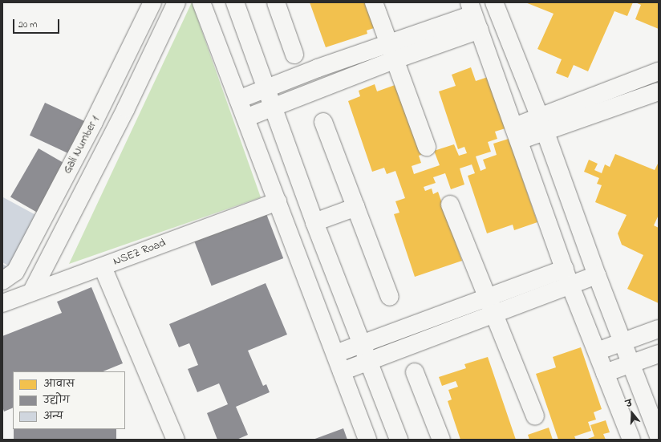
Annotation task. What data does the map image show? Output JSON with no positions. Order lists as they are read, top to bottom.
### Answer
{
  "streets": {
    "street": ["Gali Number 1", "NSEZ Road"]
  },
  "legend": ["आवास", "उद्योग", "अन्य"],
  "scale_bar": "20 m",
  "north": "top"
}
